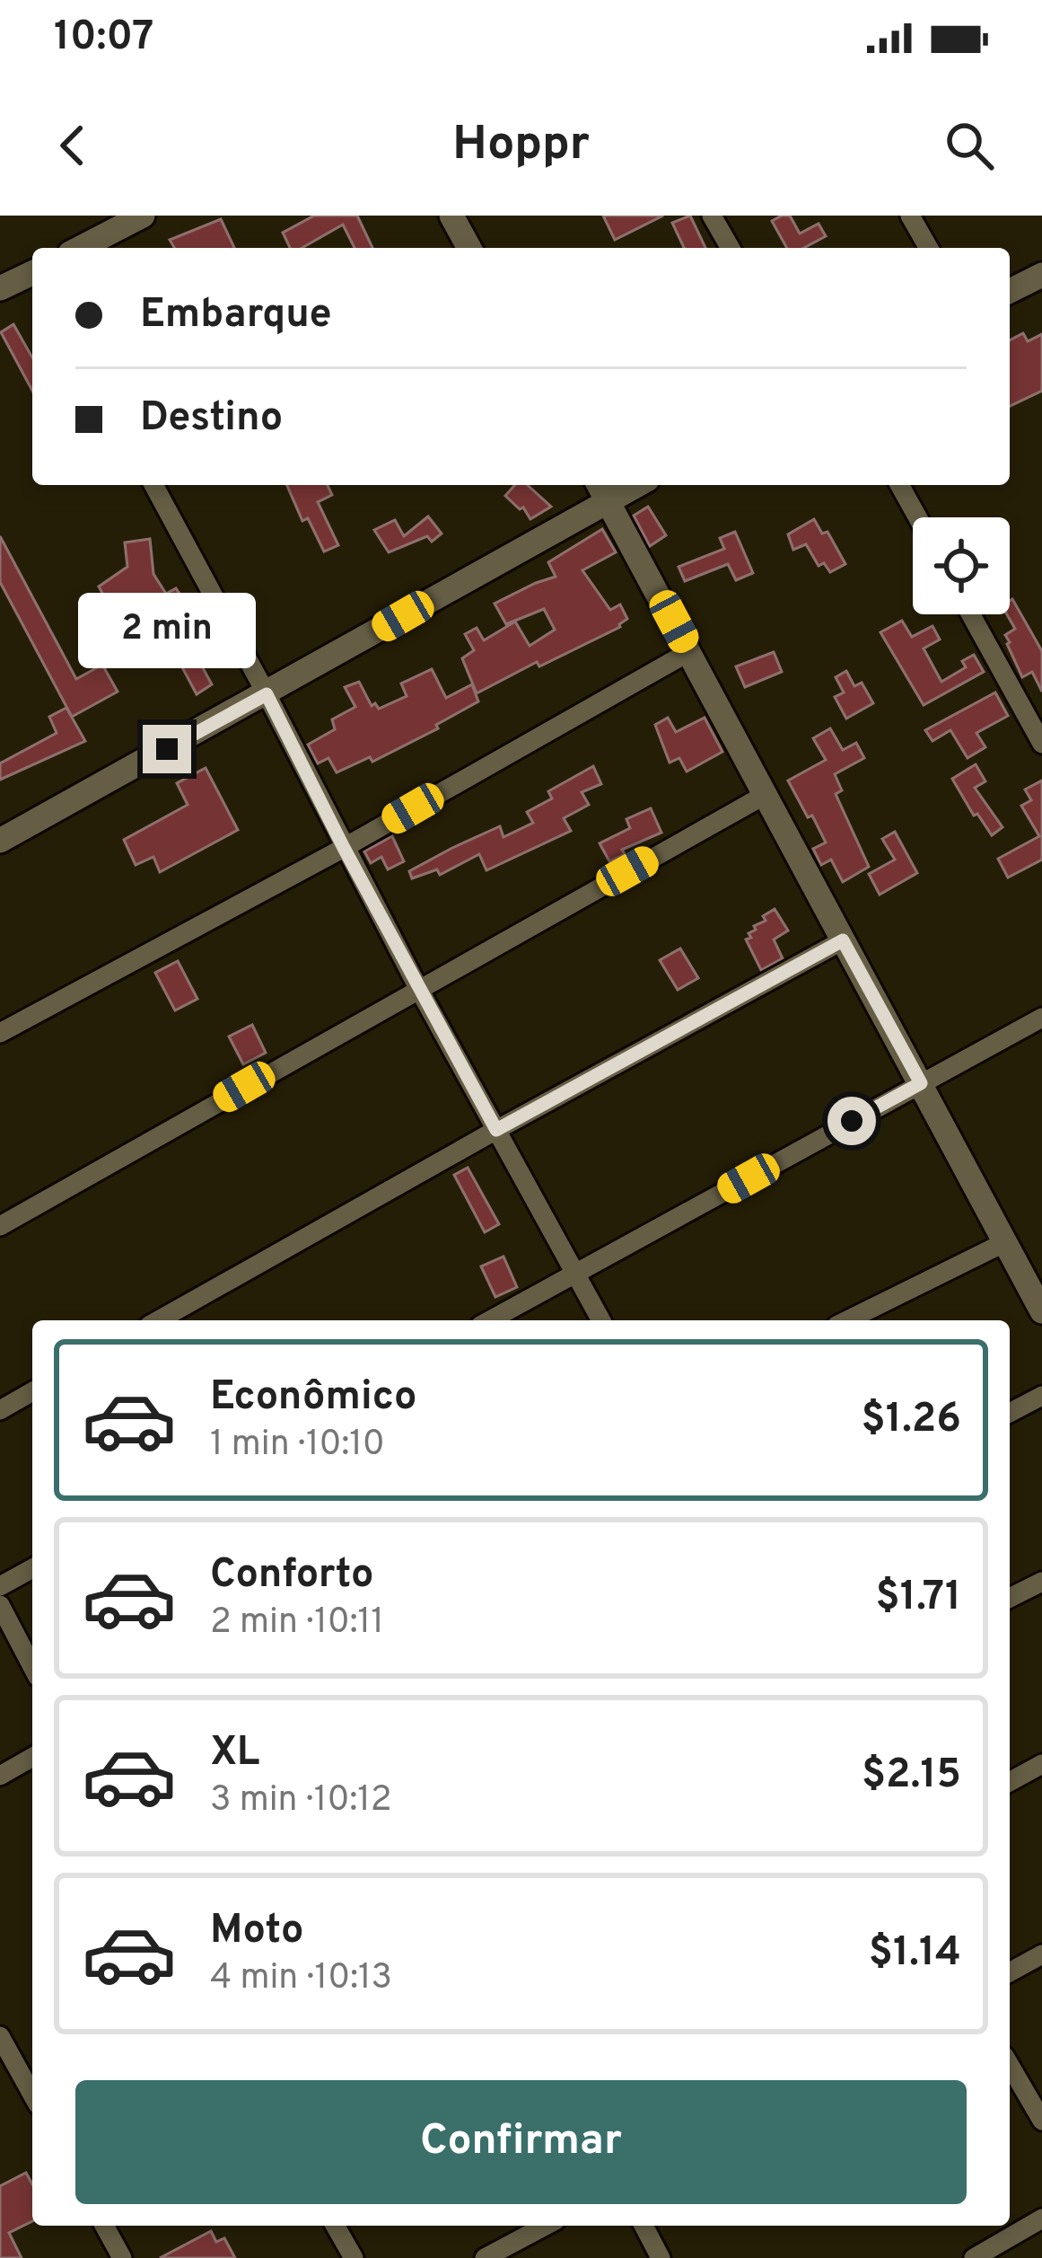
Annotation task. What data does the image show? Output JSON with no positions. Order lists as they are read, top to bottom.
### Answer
{
  "page": {
    "status": "10:07",
    "header": "Hoppr",
    "banner": ["Embarque", "Destino"],
    "bubble": "2 min",
    "list": [
      {
        "name": "Econômico",
        "note": "1 min · 10:10",
        "value": "$1.26"
      },
      {
        "name": "Conforto",
        "note": "2 min · 10:11",
        "value": "$1.71"
      },
      {
        "name": "XL",
        "note": "3 min · 10:12",
        "value": "$2.15"
      },
      {
        "name": "Moto",
        "note": "4 min · 10:13",
        "value": "$1.14"
      }
    ],
    "buttons": "Confirmar"
  }
}
